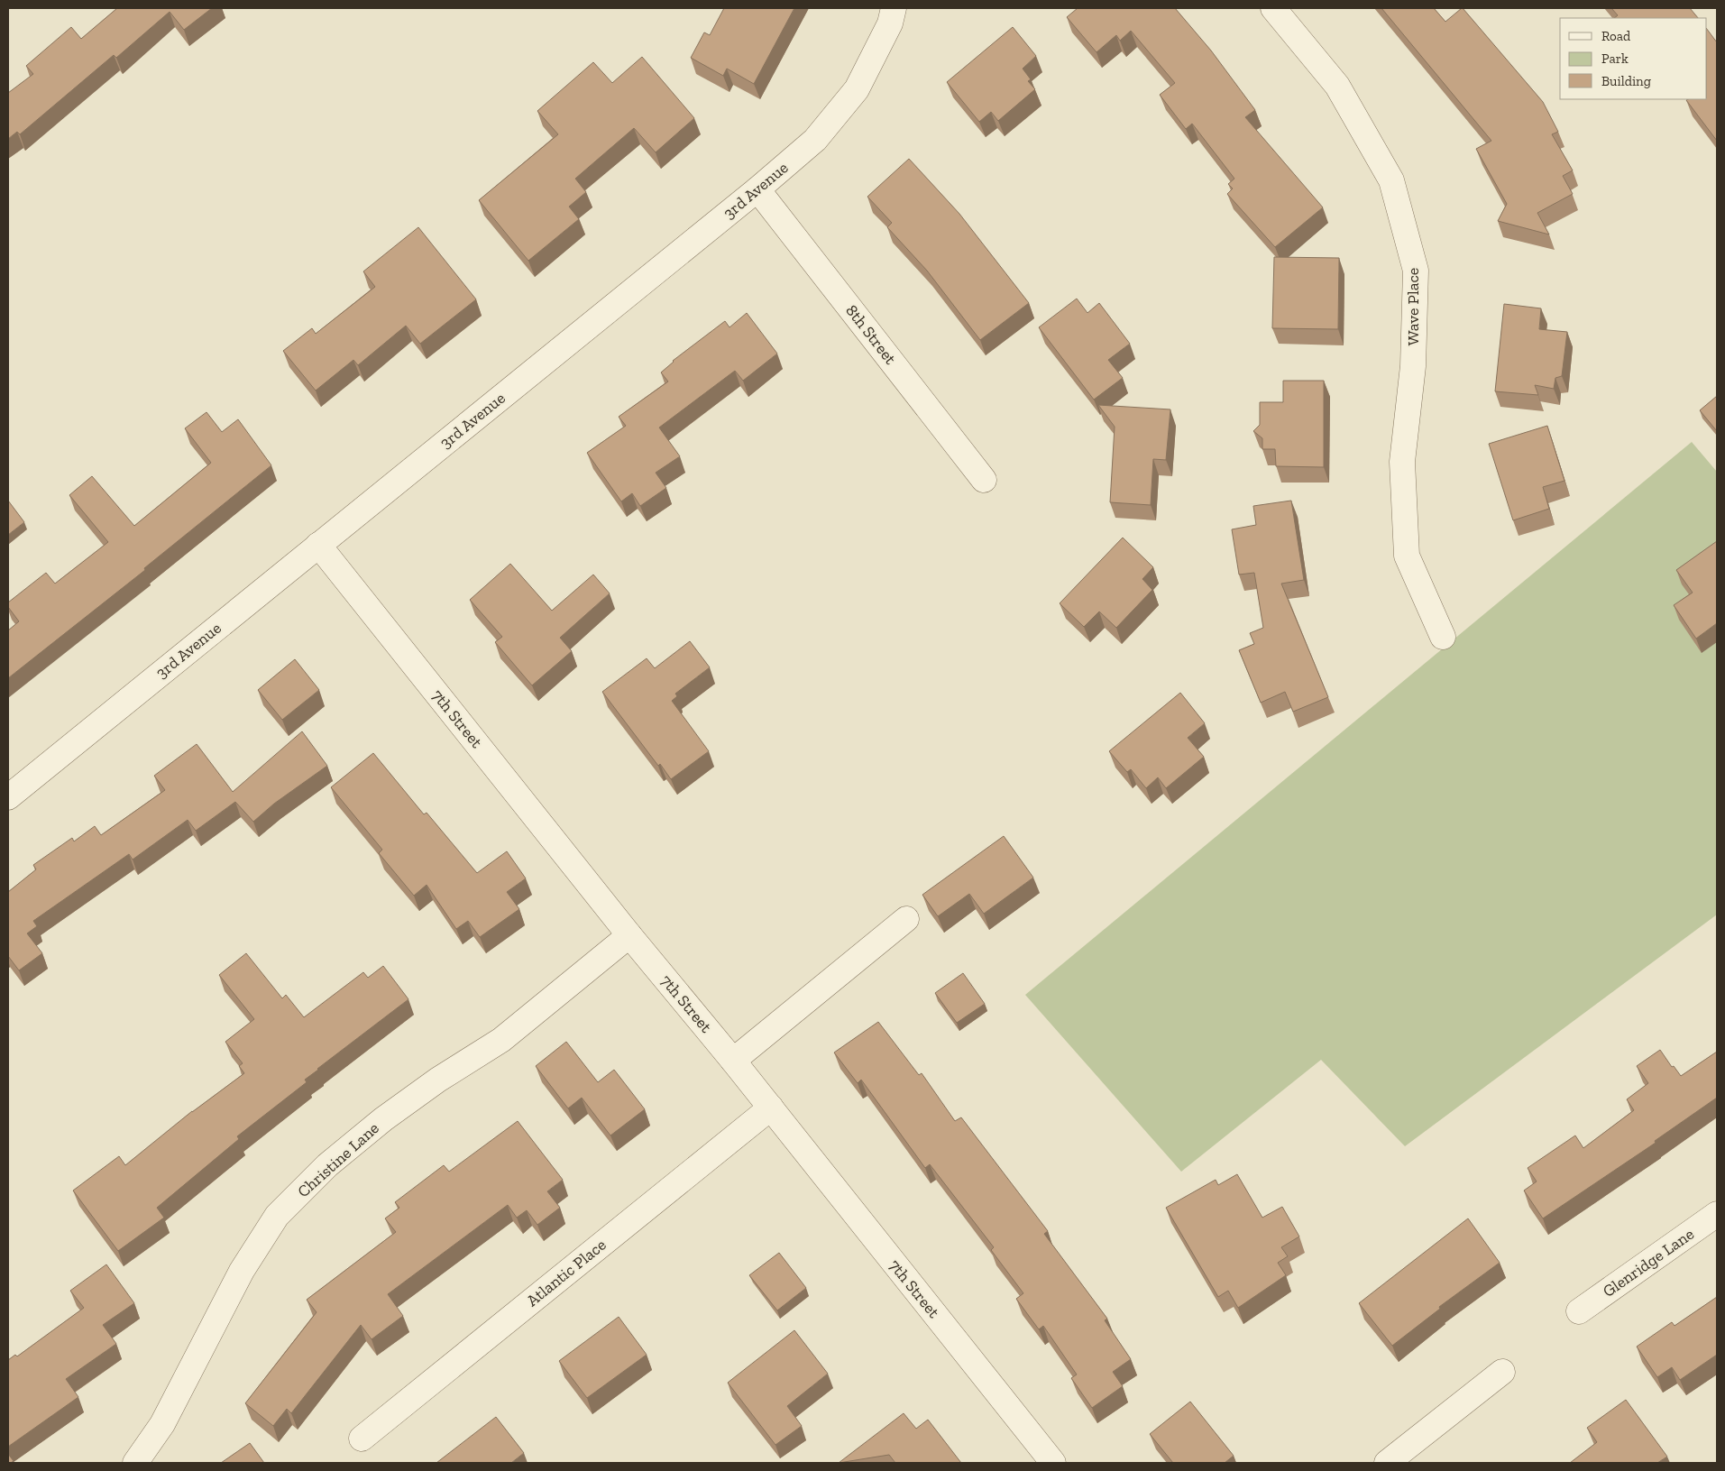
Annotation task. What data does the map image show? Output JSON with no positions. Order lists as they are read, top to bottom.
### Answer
{
  "streets": {
    "street": [
      "3rd Avenue",
      "Wave Place",
      "8th Street",
      "7th Street",
      "Christine Lane",
      "Glenridge Lane",
      "Atlantic Place"
    ]
  },
  "crossings": [
    ["3rd Avenue", "8th Street"],
    ["3rd Avenue", "7th Street"],
    ["7th Street", "Christine Lane"],
    ["7th Street", "Atlantic Place"]
  ],
  "legend": ["Road", "Park", "Building"]
}
